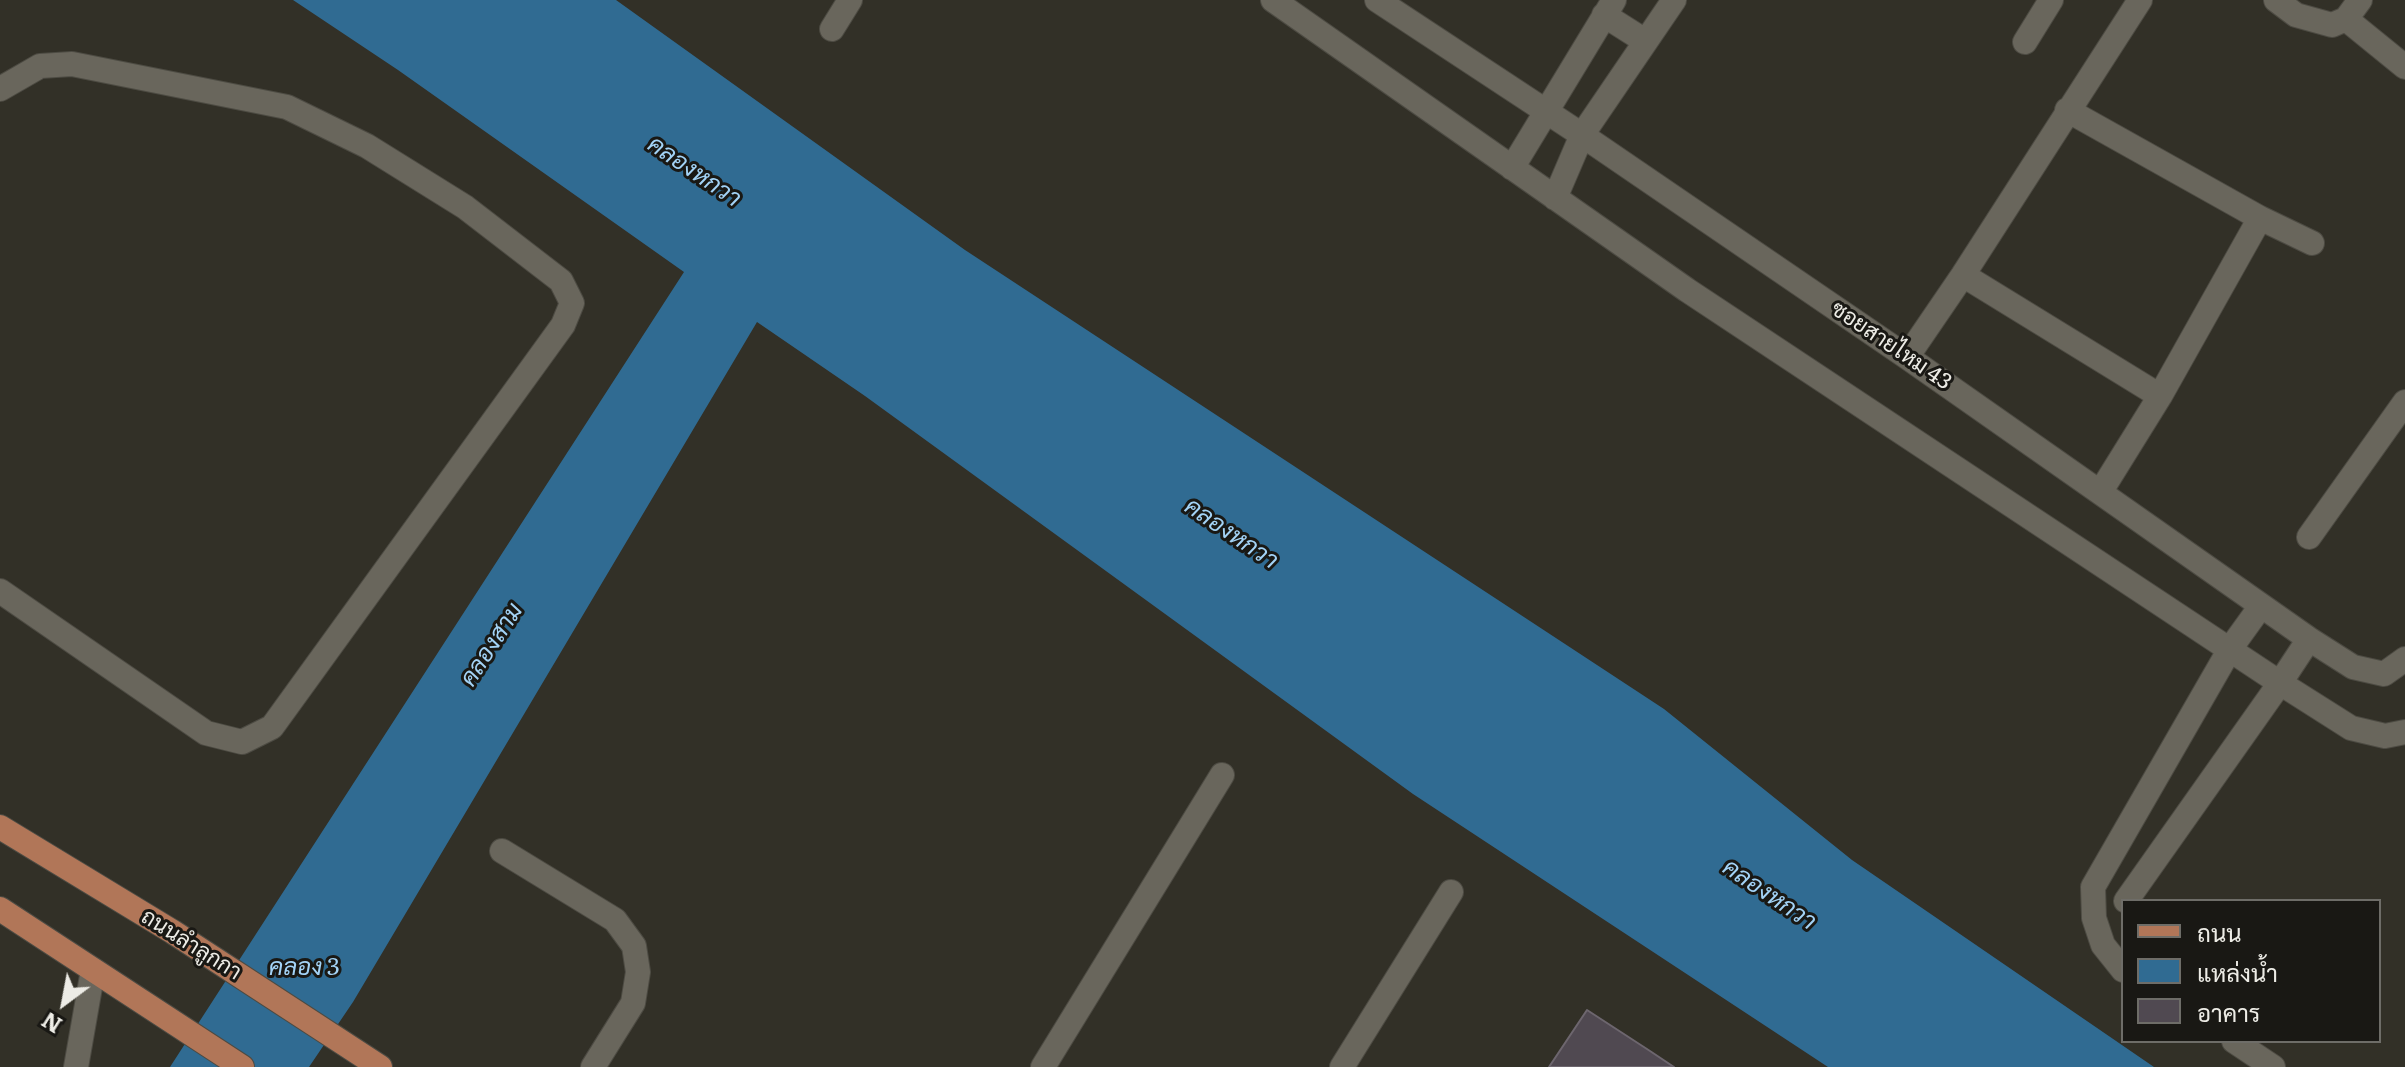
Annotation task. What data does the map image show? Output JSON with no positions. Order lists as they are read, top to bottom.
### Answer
{
  "streets": {
    "main road": ["ถนนลำลูกกา"],
    "street": ["ซอยสายไหม 43"]
  },
  "water": ["คลองหกวา", "คลองสาม", "คลอง 3"],
  "legend": ["ถนน", "แหล่งน้ำ", "อาคาร"],
  "north": "bottom left"
}
